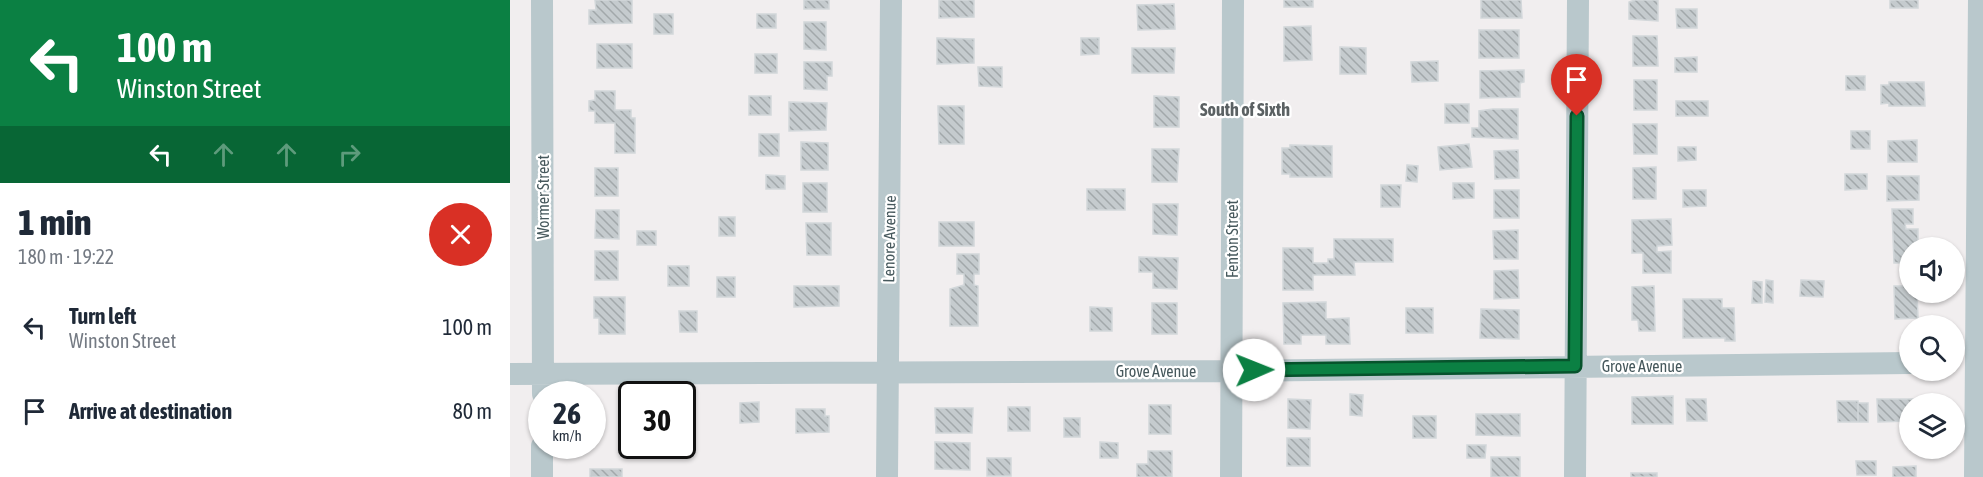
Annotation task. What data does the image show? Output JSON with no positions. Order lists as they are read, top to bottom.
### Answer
{
  "streets": {
    "street": [
      "Wormer Street",
      "Lenore Avenue",
      "Fenton Street",
      "Grove Avenue"
    ]
  },
  "crossings": [
    ["Lenore Avenue", "Grove Avenue"],
    ["Fenton Street", "Grove Avenue"]
  ],
  "districts": ["South of Sixth"],
  "page": {
    "turn": ["100 m", "Winston Street"],
    "heading": ["1 min", "180 m · 19:22"],
    "list": [
      {
        "name": "Turn left",
        "note": "Winston Street",
        "value": "100 m"
      },
      {
        "name": "Arrive at destination",
        "value": "80 m"
      }
    ],
    "speed": "26 km/h",
    "limit": "30"
  }
}
